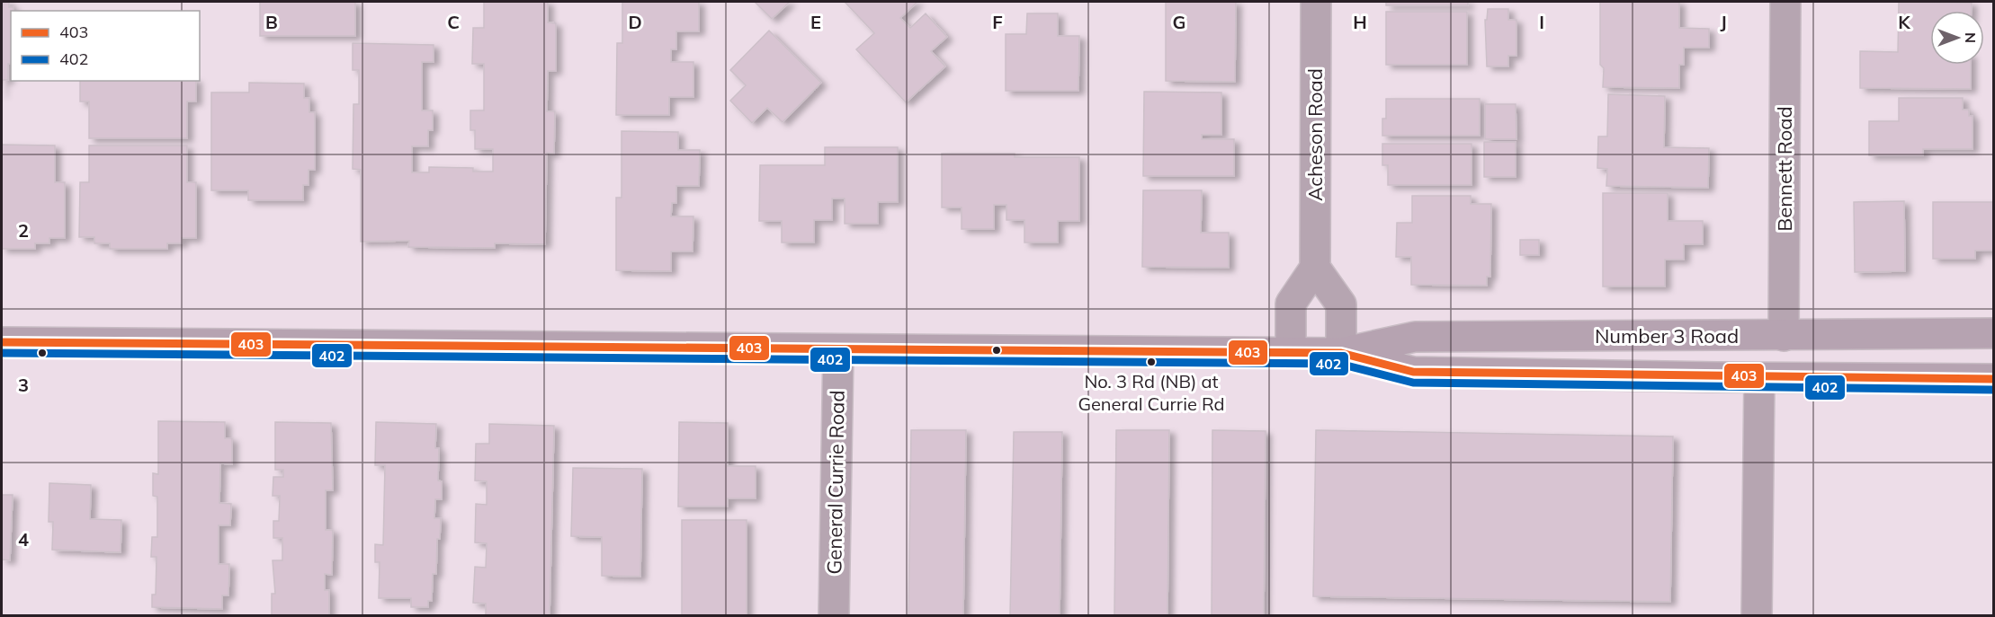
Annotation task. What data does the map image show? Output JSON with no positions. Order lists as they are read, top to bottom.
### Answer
{
  "streets": {
    "main road": ["Number 3 Road"],
    "street": ["Acheson Road", "Bennett Road", "General Currie Road"]
  },
  "crossings": [
    ["Bennett Road", "Number 3 Road"],
    ["Number 3 Road", "General Currie Road"]
  ],
  "places": ["No. 3 Rd (NB) at General Currie Rd"],
  "lines": ["transit line 403", "transit line 402"],
  "legend": ["403", "402"],
  "north": "right",
  "grid": {
    "columns": [
      "B",
      "C",
      "D",
      "E",
      "F",
      "G",
      "H",
      "I",
      "J",
      "K"
    ],
    "rows": ["2", "3", "4"]
  }
}
